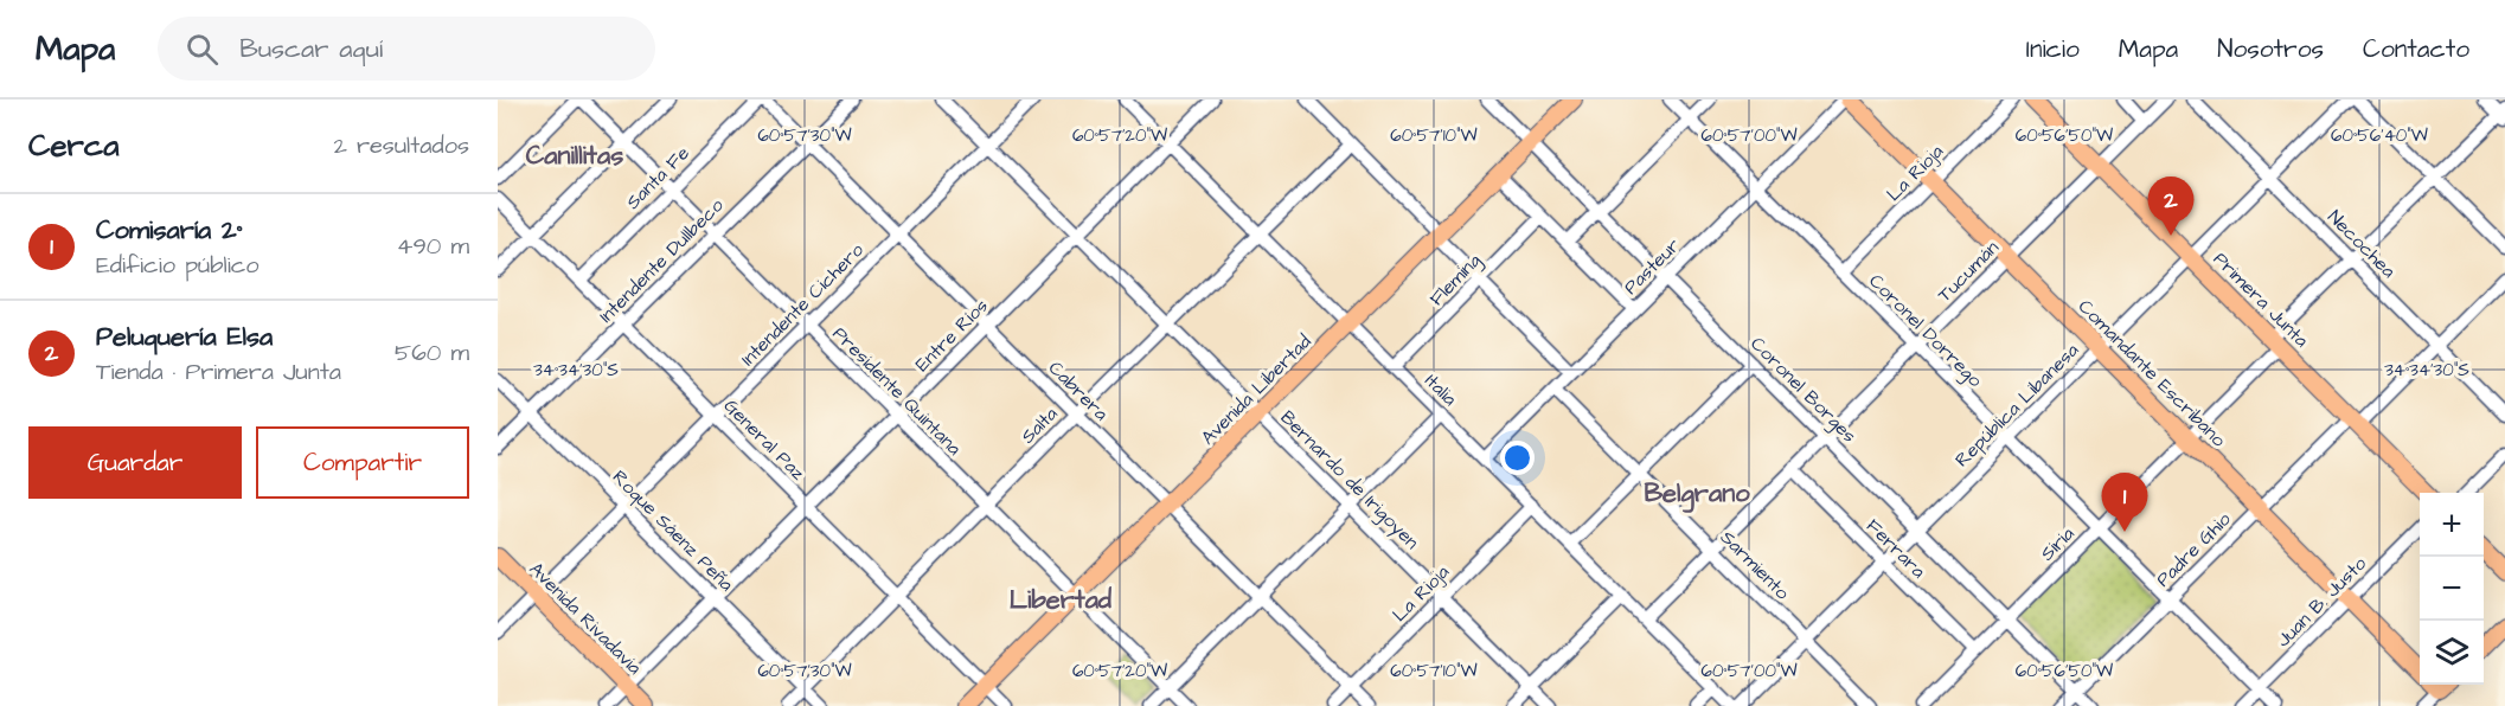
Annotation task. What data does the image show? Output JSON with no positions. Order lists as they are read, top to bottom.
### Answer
{
  "streets": {
    "main road": [
      "Primera Junta",
      "Comandante Escribano",
      "Avenida Libertad",
      "Avenida Rivadavia"
    ],
    "street": [
      "La Rioja",
      "Santa Fe",
      "Necochea",
      "Intendente Dullbeco",
      "Pasteur",
      "Tucumán",
      "Fleming",
      "Intendente Cichero",
      "Coronel Dorrego",
      "Entre Ríos",
      "Italia",
      "Coronel Borges",
      "Presidente Quintana",
      "Cabrera",
      "República Libanesa",
      "Salta",
      "General Paz",
      "Bernardo de Irigoyen",
      "Roque Sáenz Peña",
      "Siria",
      "Ferrara",
      "Padre Ghio",
      "Sarmiento",
      "Juan B. Justo"
    ]
  },
  "crossings": [
    ["La Rioja", "Coronel Dorrego"],
    ["La Rioja", "Comandante Escribano"],
    ["La Rioja", "Italia"],
    ["La Rioja", "Cabrera"],
    ["La Rioja", "Bernardo de Irigoyen"],
    ["Santa Fe", "Presidente Quintana"],
    ["Santa Fe", "Cabrera"],
    ["Santa Fe", "General Paz"],
    ["Necochea", "República Libanesa"],
    ["Necochea", "Siria"],
    ["Necochea", "Padre Ghio"],
    ["Intendente Dullbeco", "Presidente Quintana"],
    ["Intendente Dullbeco", "Cabrera"],
    ["Intendente Dullbeco", "General Paz"],
    ["Intendente Dullbeco", "Roque Sáenz Peña"],
    ["Pasteur", "Coronel Dorrego"],
    ["Pasteur", "Comandante Escribano"],
    ["Pasteur", "Italia"],
    ["Pasteur", "Coronel Borges"],
    ["Pasteur", "Sarmiento"],
    ["Tucumán", "Primera Junta"],
    ["Tucumán", "Coronel Dorrego"],
    ["Tucumán", "Comandante Escribano"],
    ["Tucumán", "Italia"],
    ["Tucumán", "Coronel Borges"],
    ["Tucumán", "Ferrara"],
    ["Tucumán", "Sarmiento"],
    ["Fleming", "Italia"],
    ["Primera Junta", "República Libanesa"],
    ["Primera Junta", "Siria"],
    ["Primera Junta", "Padre Ghio"],
    ["Intendente Cichero", "Presidente Quintana"],
    ["Intendente Cichero", "Cabrera"],
    ["Intendente Cichero", "General Paz"],
    ["Intendente Cichero", "Bernardo de Irigoyen"],
    ["Intendente Cichero", "Roque Sáenz Peña"],
    ["Intendente Cichero", "Avenida Rivadavia"],
    ["Coronel Dorrego", "República Libanesa"],
    ["Coronel Dorrego", "Siria"],
    ["Coronel Dorrego", "Padre Ghio"],
    ["Coronel Dorrego", "Juan B. Justo"],
    ["Entre Ríos", "Italia"],
    ["Entre Ríos", "Presidente Quintana"],
    ["Entre Ríos", "Cabrera"],
    ["Entre Ríos", "General Paz"],
    ["Entre Ríos", "Bernardo de Irigoyen"],
    ["Entre Ríos", "Roque Sáenz Peña"],
    ["Entre Ríos", "Avenida Rivadavia"],
    ["Comandante Escribano", "República Libanesa"],
    ["Comandante Escribano", "Siria"],
    ["Comandante Escribano", "Padre Ghio"],
    ["Comandante Escribano", "Juan B. Justo"],
    ["Avenida Libertad", "Italia"],
    ["Avenida Libertad", "Coronel Borges"],
    ["Avenida Libertad", "Presidente Quintana"],
    ["Avenida Libertad", "Cabrera"],
    ["Avenida Libertad", "General Paz"],
    ["Avenida Libertad", "Bernardo de Irigoyen"],
    ["Italia", "Salta"],
    ["Coronel Borges", "República Libanesa"],
    ["Coronel Borges", "Siria"],
    ["Coronel Borges", "Padre Ghio"],
    ["Presidente Quintana", "Salta"],
    ["Cabrera", "Salta"],
    ["República Libanesa", "Ferrara"],
    ["República Libanesa", "Sarmiento"],
    ["Salta", "General Paz"],
    ["Salta", "Bernardo de Irigoyen"],
    ["Salta", "Roque Sáenz Peña"],
    ["Siria", "Ferrara"]
  ],
  "districts": ["Canillitas", "Belgrano", "Libertad"],
  "page": {
    "header": "Mapa",
    "search": "Buscar aquí",
    "nav": [
      "Inicio",
      "Mapa",
      "Nosotros",
      "Contacto"
    ],
    "heading": ["Cerca", "2 resultados"],
    "pins": ["2", "1"],
    "list": [
      {
        "mark": "1",
        "name": "Comisaría 2°",
        "note": "Edificio público",
        "value": "490 m"
      },
      {
        "mark": "2",
        "name": "Peluquería Elsa",
        "note": "Tienda · Primera Junta",
        "value": "560 m"
      }
    ],
    "buttons": ["Guardar", "Compartir"],
    "map_buttons": ["+", "−"]
  },
  "coordinates": [
    "60°57'30\"W",
    "60°57'20\"W",
    "60°57'10\"W",
    "60°57'00\"W",
    "60°56'50\"W",
    "60°56'40\"W",
    "34°34'30\"S"
  ]
}
